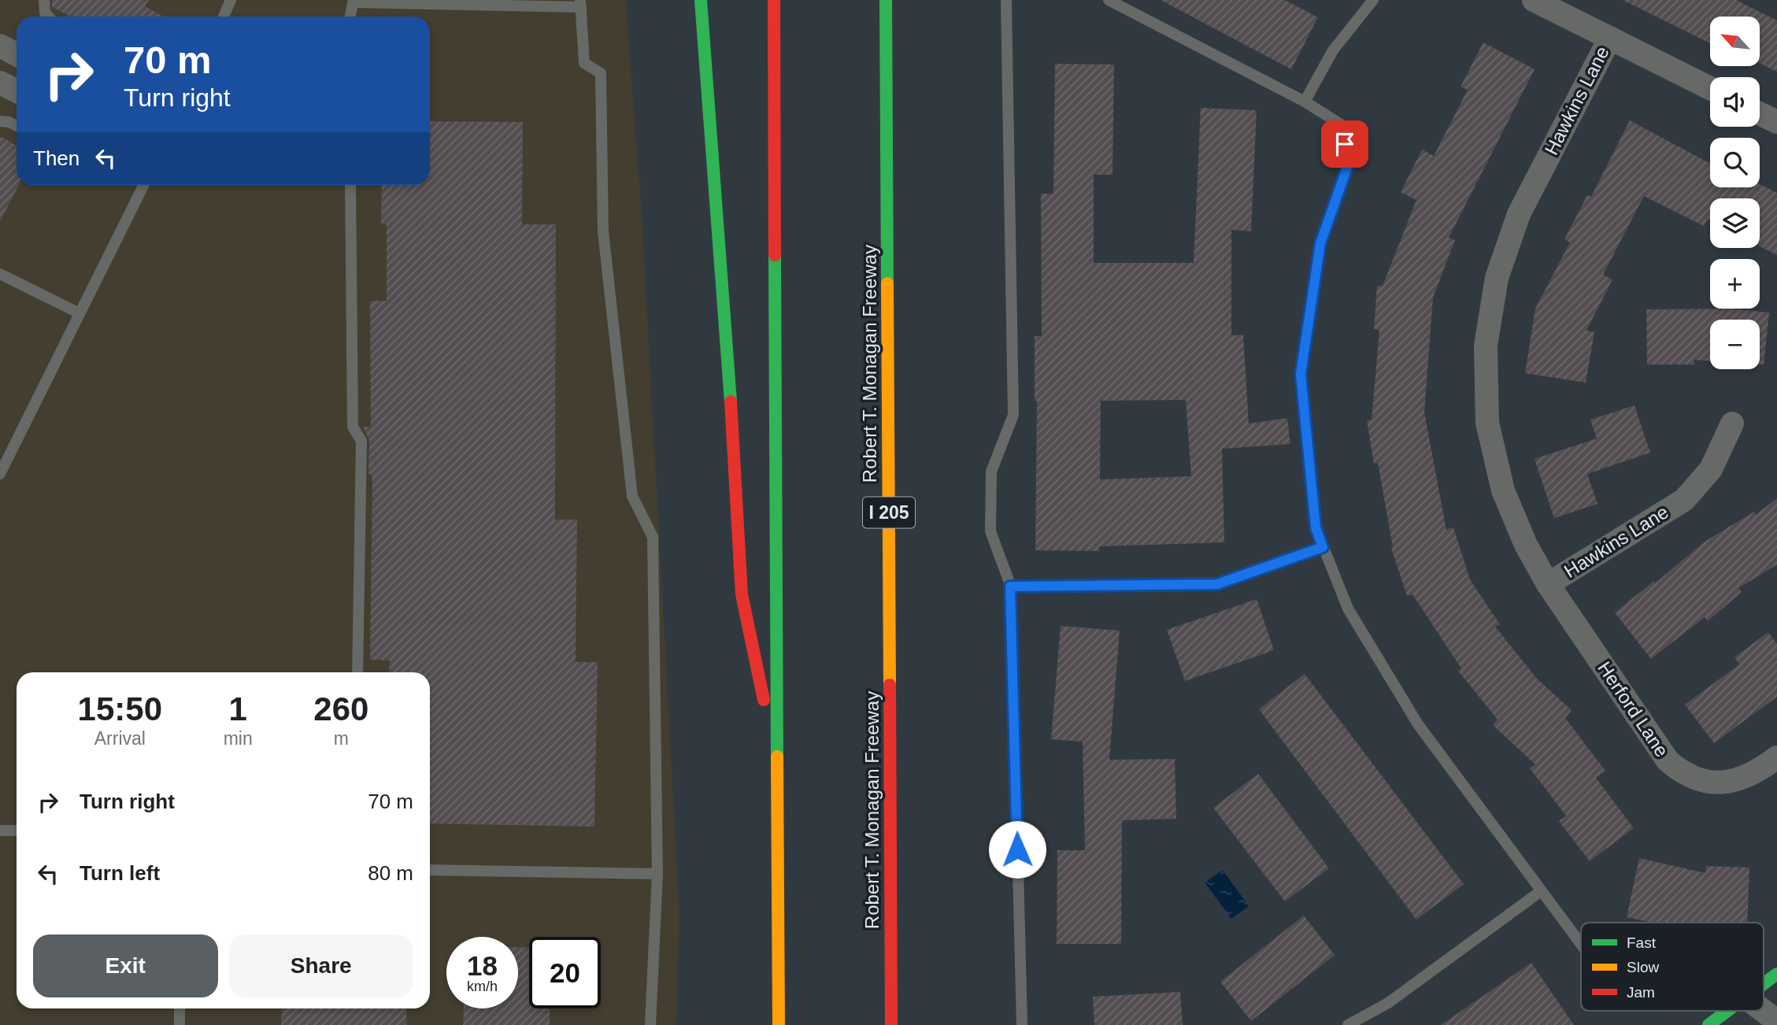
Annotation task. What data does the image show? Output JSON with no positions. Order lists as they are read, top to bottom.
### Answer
{
  "streets": {
    "main road": ["Robert T. Monagan Freeway", "I 205"],
    "street": ["Hawkins Lane", "Herford Lane"]
  },
  "crossings": [
    ["Hawkins Lane", "Herford Lane"]
  ],
  "legend": ["Fast", "Slow", "Jam"],
  "north": "top left",
  "page": {
    "map_buttons": ["+", "−"],
    "turn": ["70 m", "Turn right"],
    "then": "Then",
    "eta": [
      "15:50",
      "Arrival",
      "1",
      "min",
      "260",
      "m"
    ],
    "list": [
      {
        "name": "Turn right",
        "value": "70 m"
      },
      {
        "name": "Turn left",
        "value": "80 m"
      }
    ],
    "buttons": ["Exit", "Share"],
    "speed": "18 km/h",
    "limit": "20"
  }
}
